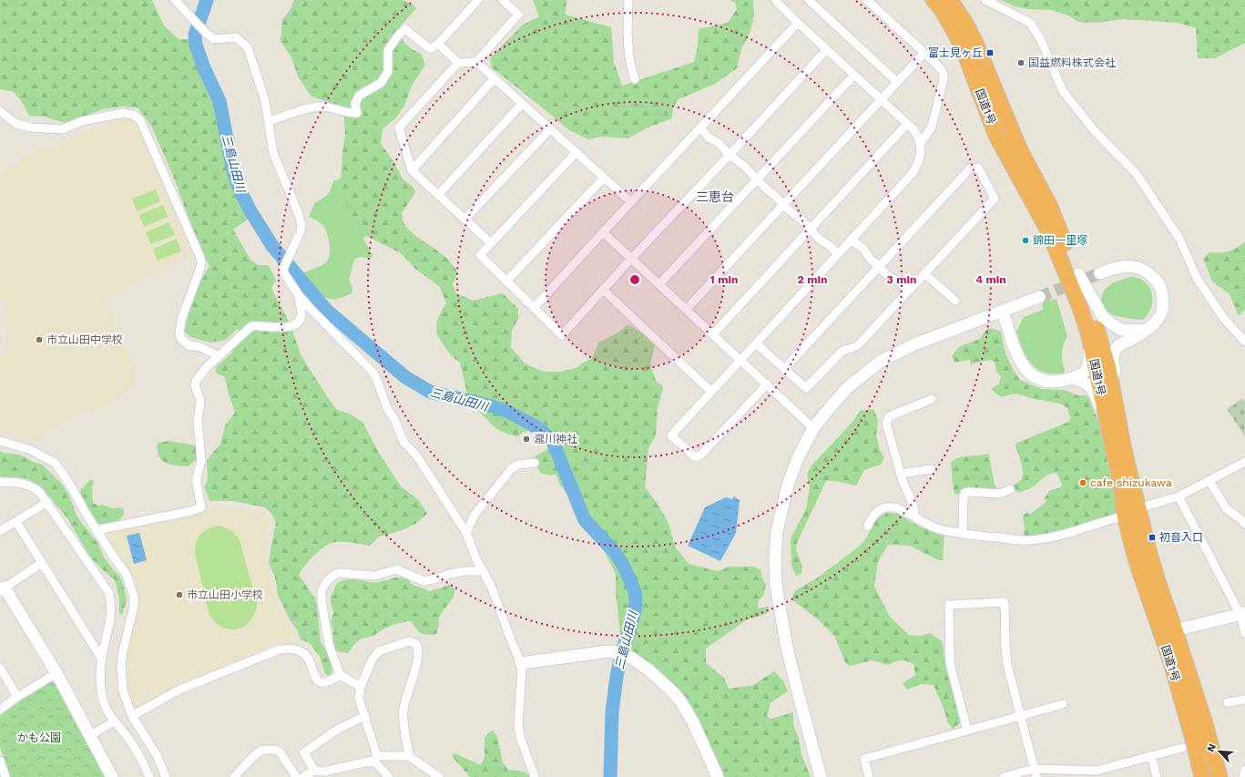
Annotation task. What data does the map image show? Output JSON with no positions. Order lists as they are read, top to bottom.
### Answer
{
  "streets": {
    "highway": ["国道1号"]
  },
  "districts": ["三恵台"],
  "water": ["三島山田川"],
  "parks": ["かも公園"],
  "places": {
    "transit": ["富士見ヶ丘", "初音入口"],
    "other": [
      "国益燃料株式会社",
      "錦田一里塚",
      "市立山田中学校",
      "瀧川神社",
      "cafe shizukawa",
      "市立山田小学校"
    ]
  },
  "north": "top left",
  "rings": [
    "1 min",
    "2 min",
    "3 min",
    "4 min"
  ]
}
